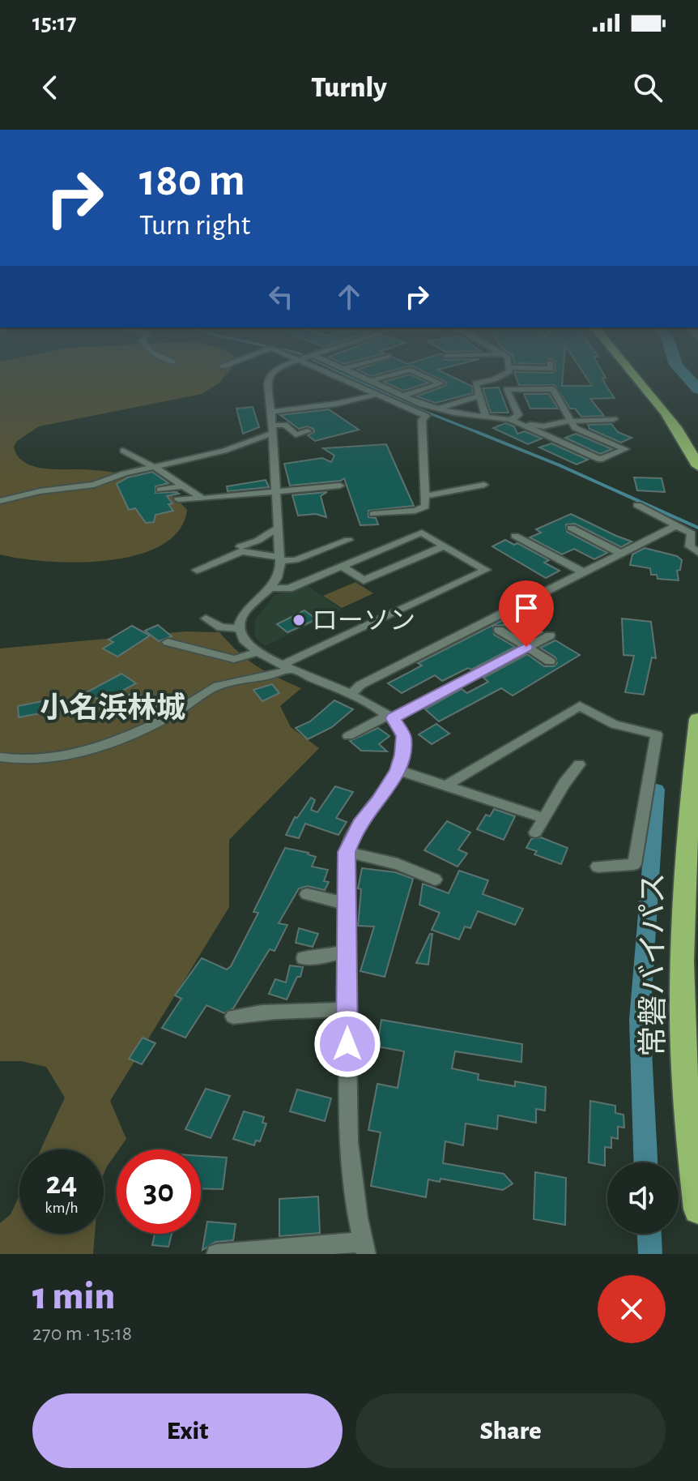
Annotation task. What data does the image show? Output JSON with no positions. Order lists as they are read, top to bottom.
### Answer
{
  "streets": {
    "highway": ["常磐バイパス"]
  },
  "districts": ["小名浜林城"],
  "places": ["ローソン"],
  "page": {
    "status": "15:17",
    "header": "Turnly",
    "turn": ["180 m", "Turn right"],
    "speed": "24 km/h",
    "limit": "30",
    "heading": ["1 min", "270 m · 15:18"],
    "buttons": ["Exit", "Share"]
  }
}
